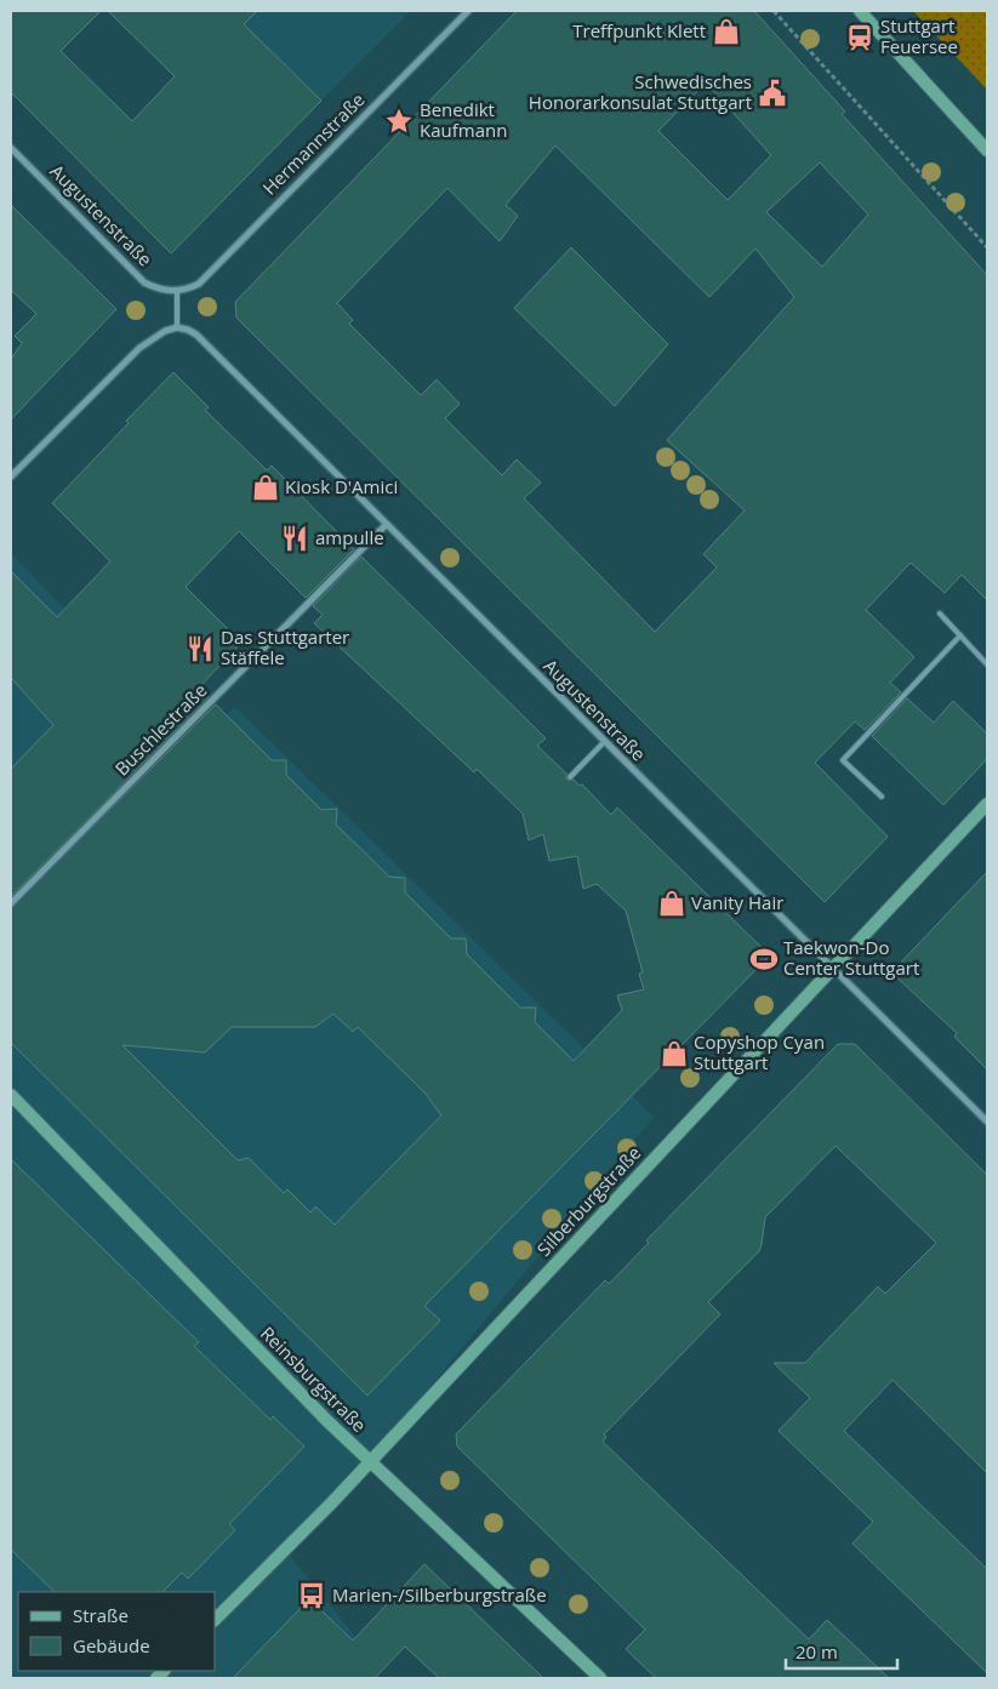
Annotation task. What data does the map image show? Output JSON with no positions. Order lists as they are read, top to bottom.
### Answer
{
  "streets": {
    "street": [
      "Hermannstraße",
      "Augustenstraße",
      "Buschlestraße",
      "Silberburgstraße",
      "Reinsburgstraße"
    ]
  },
  "crossings": [
    ["Hermannstraße", "Augustenstraße"],
    ["Augustenstraße", "Buschlestraße"],
    ["Augustenstraße", "Silberburgstraße"],
    ["Silberburgstraße", "Reinsburgstraße"]
  ],
  "places": {
    "shop": [
      "Treffpunkt Klett",
      "Kiosk D'Amici",
      "Vanity Hair",
      "Copyshop Cyan Stuttgart"
    ],
    "station": ["Stuttgart Feuersee"],
    "public building": ["Schwedisches Honorarkonsulat Stuttgart"],
    "place": ["Benedikt Kaufmann"],
    "restaurant": ["ampulle", "Das Stuttgarter Stäffele"],
    "sports": ["Taekwon-Do Center Stuttgart"],
    "bus stop": ["Marien-/Silberburgstraße"]
  },
  "legend": ["Straße", "Gebäude"],
  "scale_bar": "20 m"
}
